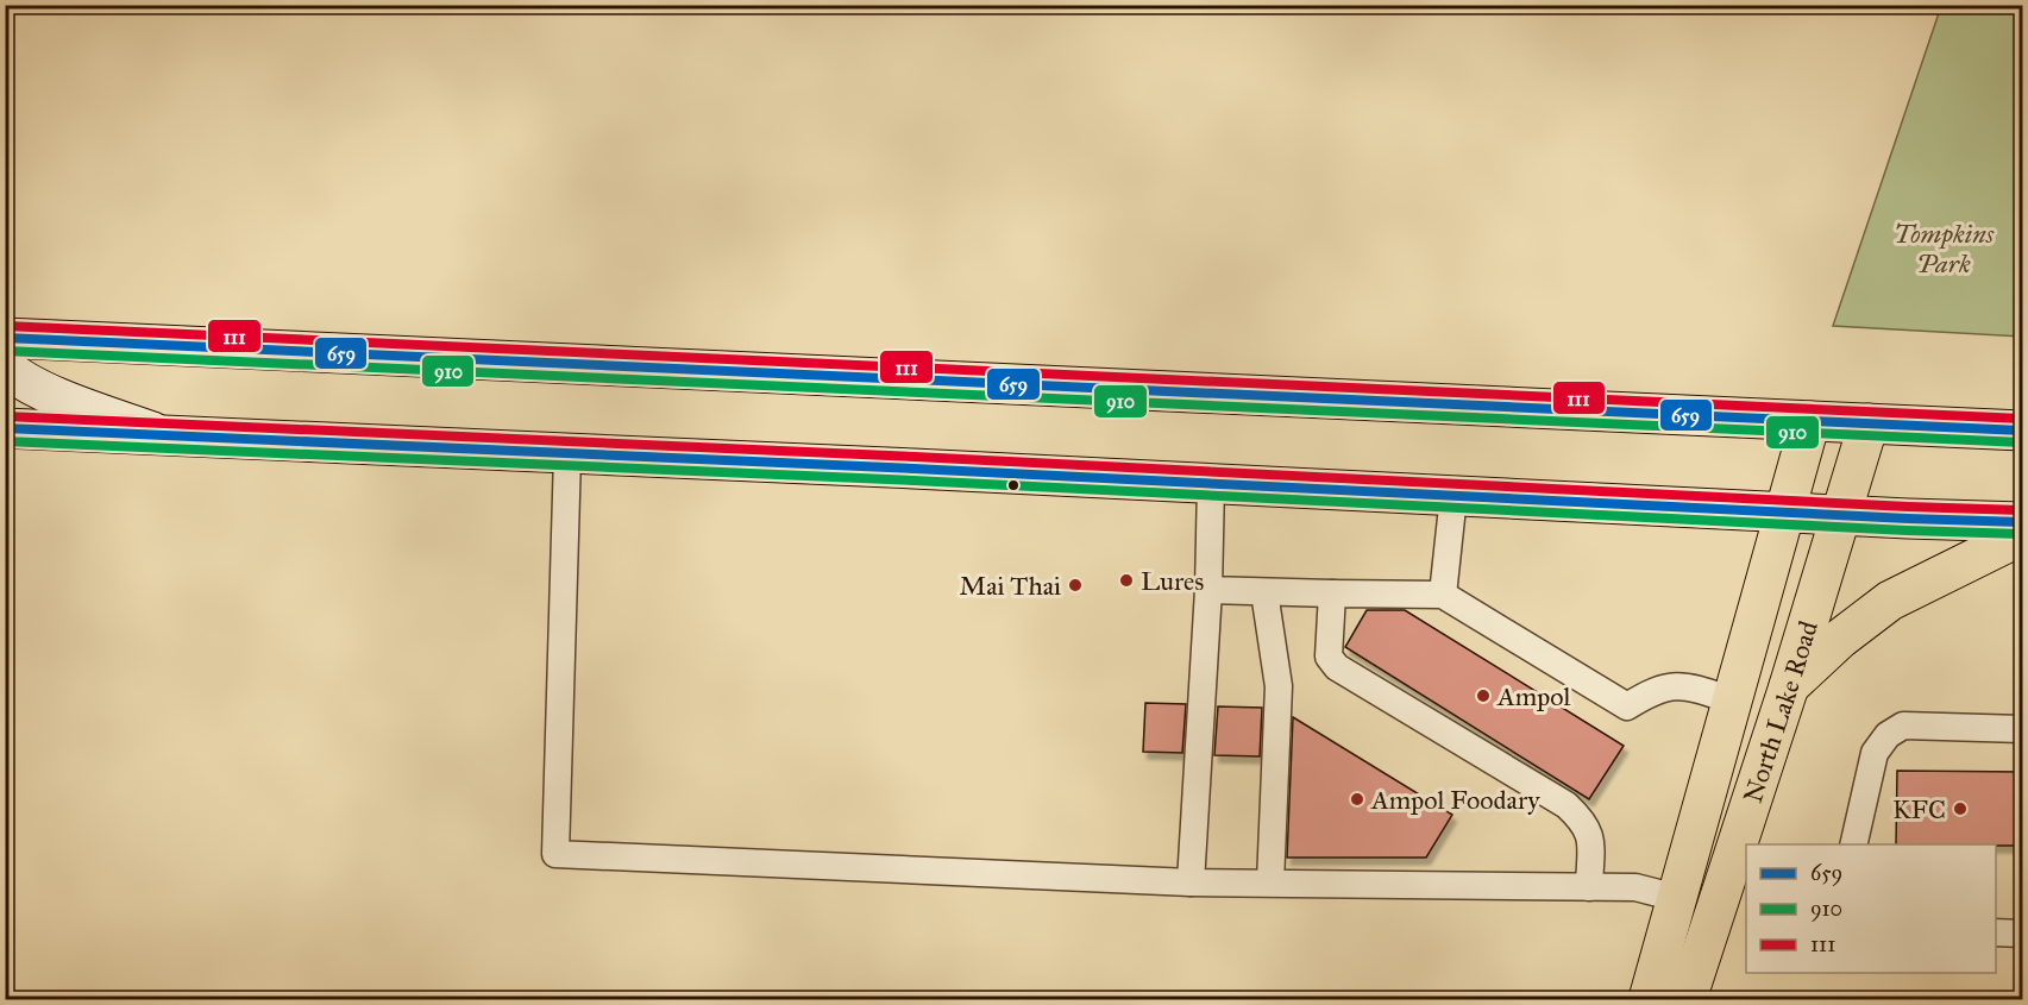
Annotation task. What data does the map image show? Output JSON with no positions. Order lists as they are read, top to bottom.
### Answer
{
  "streets": {
    "main road": ["North Lake Road"]
  },
  "parks": ["Tompkins Park"],
  "places": [
    "Lures",
    "Mai Thai",
    "Ampol",
    "Ampol Foodary",
    "KFC"
  ],
  "lines": ["transit line 111", "transit line 659", "transit line 910"],
  "legend": ["659", "910", "111"]
}
